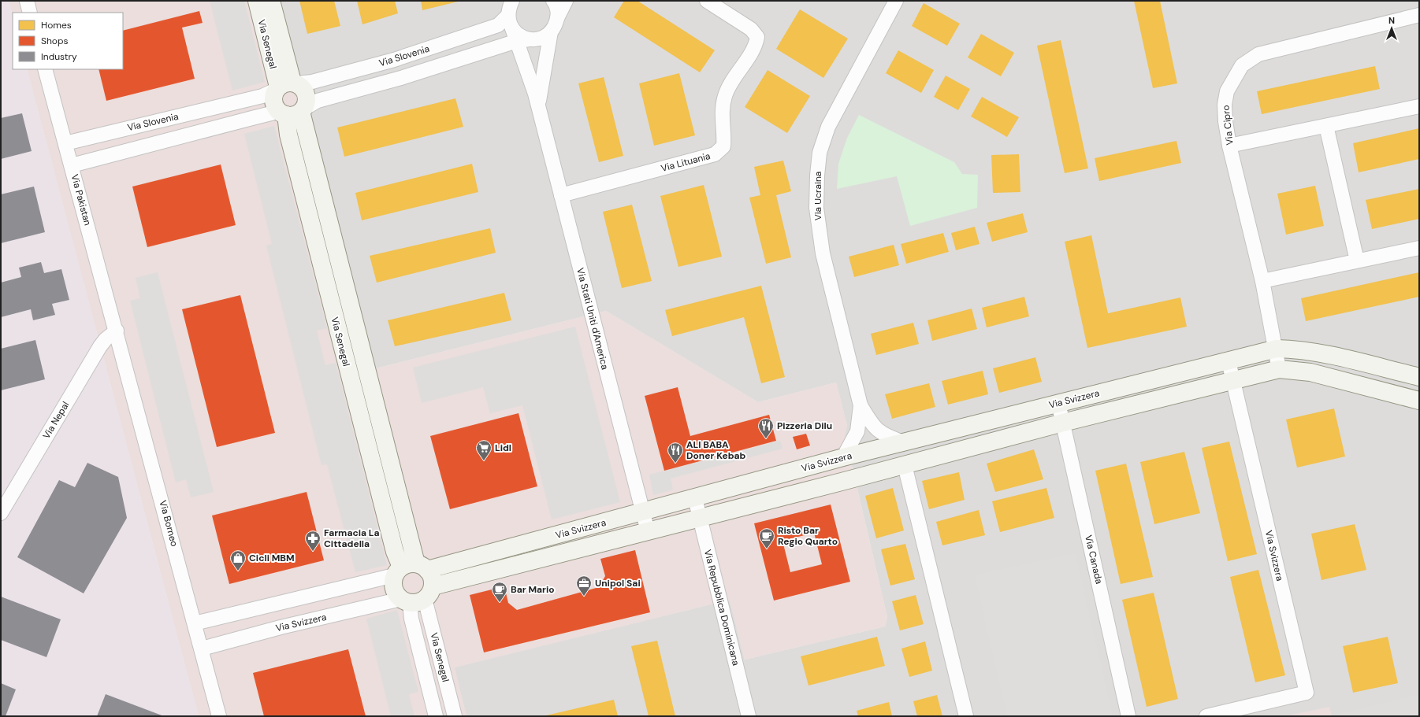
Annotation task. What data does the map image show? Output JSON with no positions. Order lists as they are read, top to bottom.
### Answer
{
  "streets": {
    "main road": ["Via Senegal", "Via Svizzera"],
    "street": [
      "Via Slovenia",
      "Via Cipro",
      "Via Lituania",
      "Via Ucraina",
      "Via Pakistan",
      "Via Stati Uniti d'America",
      "Via Nepal",
      "Via Borneo",
      "Via Canada",
      "Via Repubblica Dominicana"
    ]
  },
  "crossings": [
    ["Via Senegal", "Via Slovenia"],
    ["Via Senegal", "Via Svizzera"],
    ["Via Slovenia", "Via Pakistan"],
    ["Via Slovenia", "Via Stati Uniti d'America"],
    ["Via Cipro", "Via Svizzera"],
    ["Via Lituania", "Via Stati Uniti d'America"],
    ["Via Ucraina", "Via Svizzera"],
    ["Via Pakistan", "Via Nepal"],
    ["Via Pakistan", "Via Borneo"],
    ["Via Stati Uniti d'America", "Via Svizzera"],
    ["Via Svizzera", "Via Borneo"],
    ["Via Svizzera", "Via Canada"],
    ["Via Svizzera", "Via Repubblica Dominicana"],
    ["Via Nepal", "Via Borneo"]
  ],
  "places": {
    "restaurant": ["Pizzeria Dilu", "ALI BABA Doner Kebab"],
    "supermarket": ["Lidl"],
    "cafe": ["Risto Bar Regio Quarto", "Bar Mario"],
    "pharmacy": ["Farmacia La Cittadella"],
    "shop": ["Cicli MBM"],
    "office": ["Unipol Sai"]
  },
  "legend": ["Homes", "Shops", "Industry"],
  "north": "top"
}
